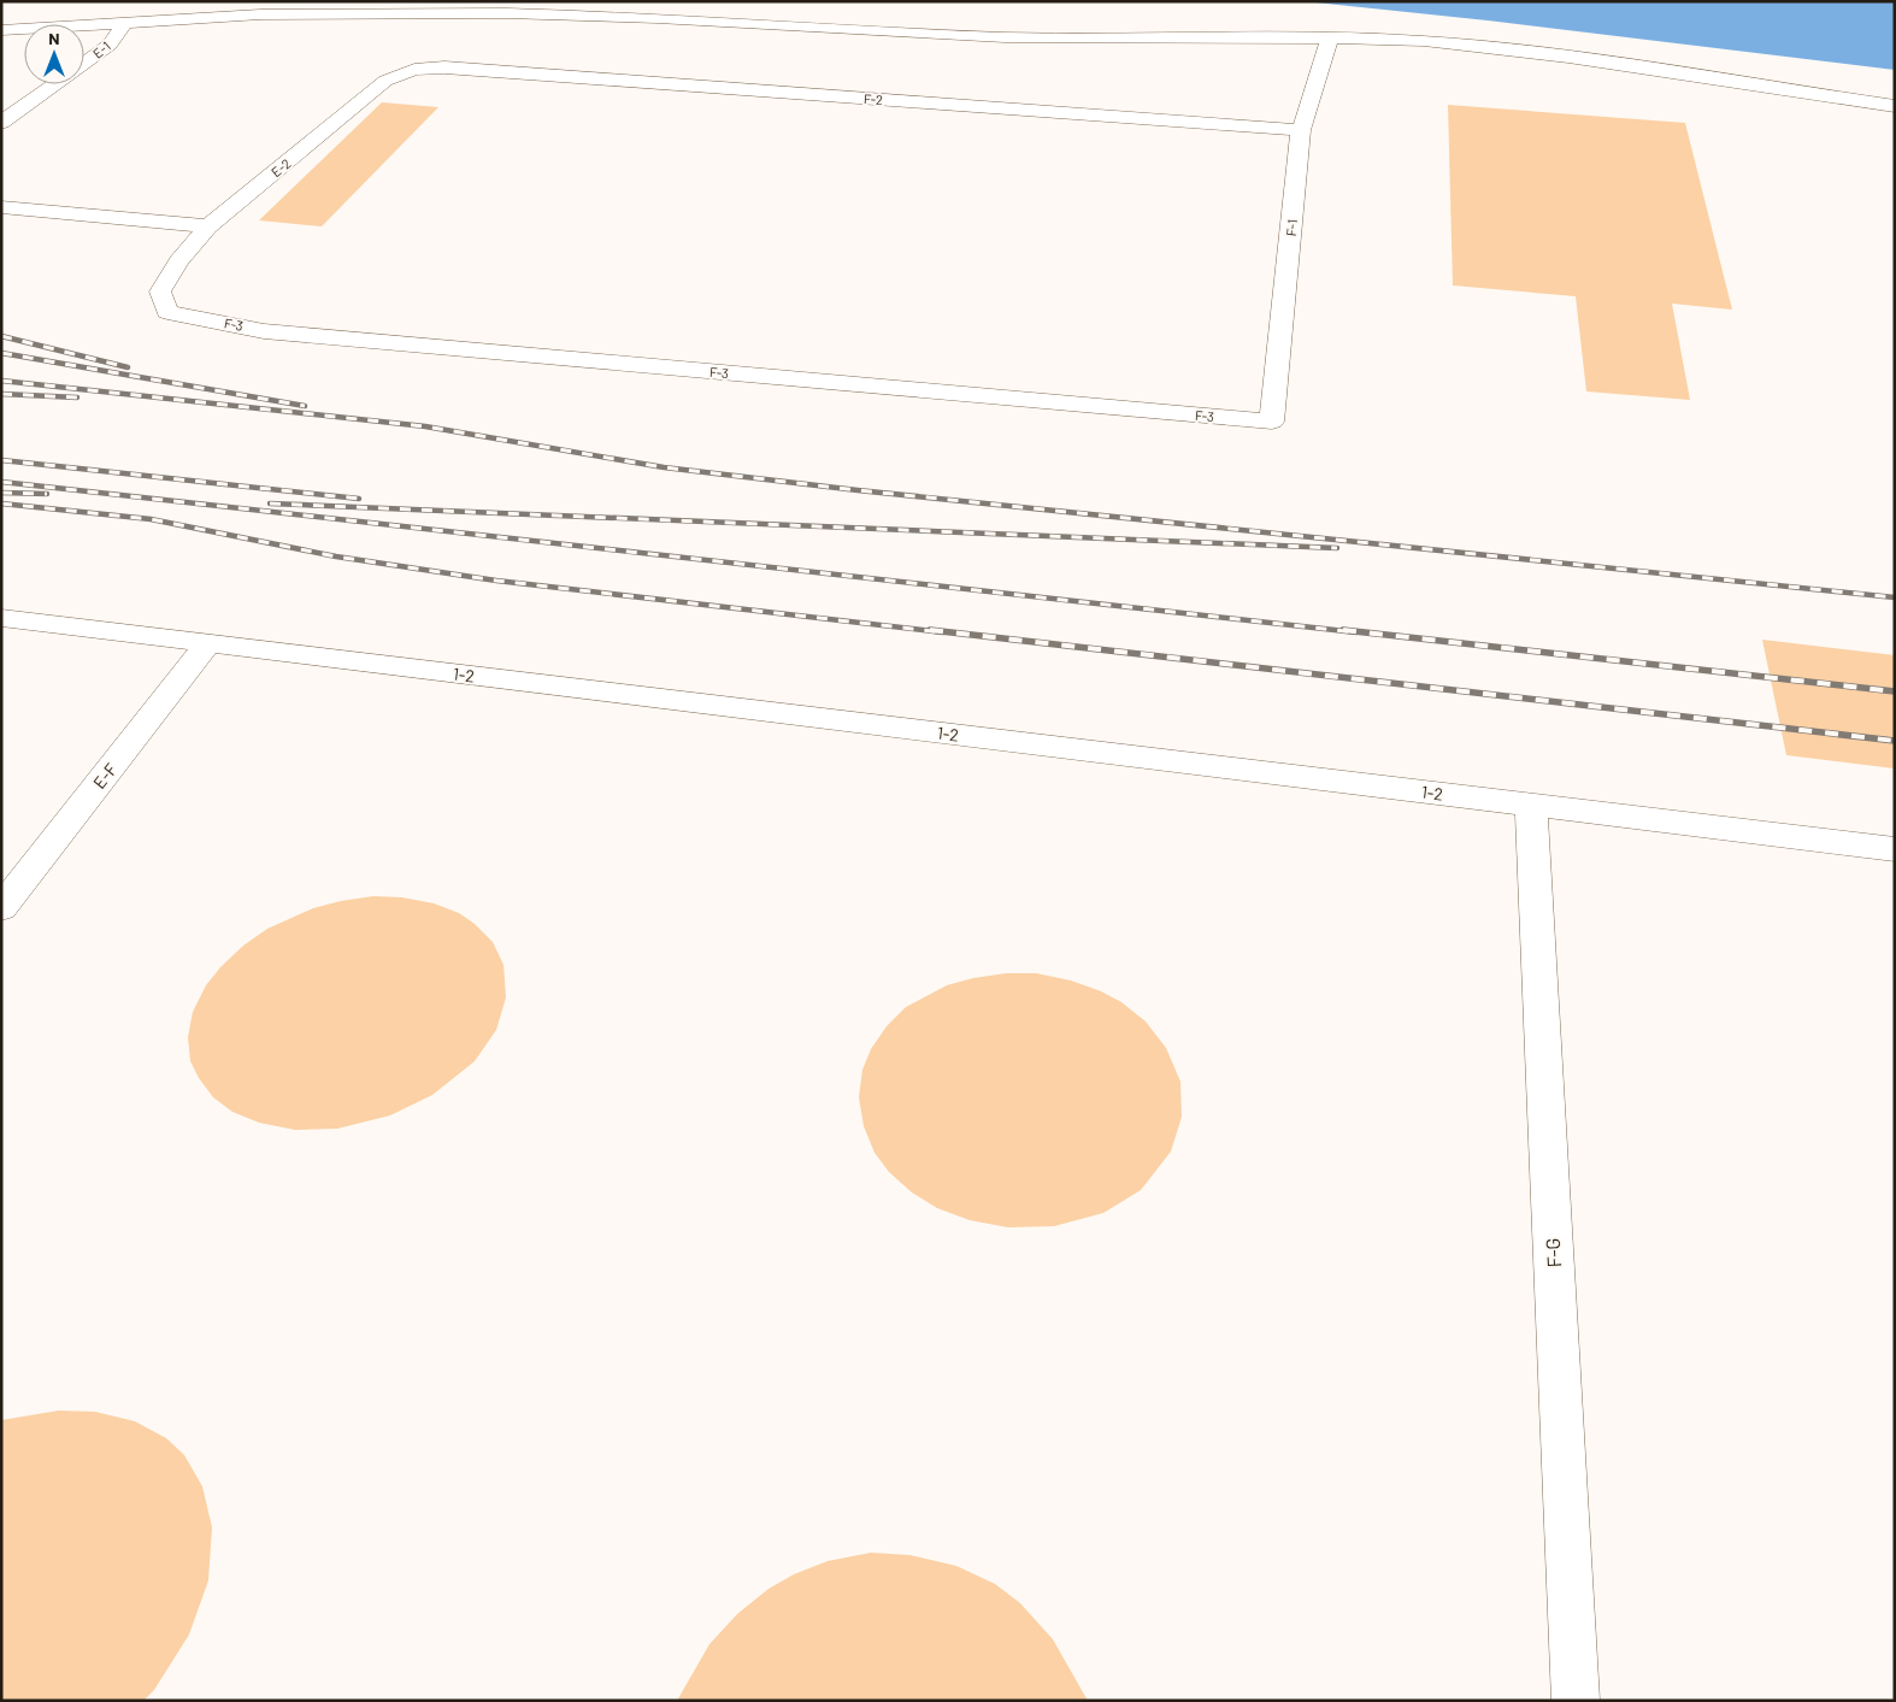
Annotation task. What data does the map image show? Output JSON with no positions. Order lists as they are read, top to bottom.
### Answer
{
  "streets": {
    "lane": [
      "E-1",
      "F-2",
      "E-2",
      "F-1",
      "F-3",
      "1-2",
      "E-F",
      "F-G"
    ]
  },
  "crossings": [
    ["F-2", "E-2"],
    ["F-2", "F-1"],
    ["E-2", "F-3"],
    ["F-1", "F-3"],
    ["1-2", "E-F"],
    ["1-2", "F-G"]
  ],
  "north": "top"
}
